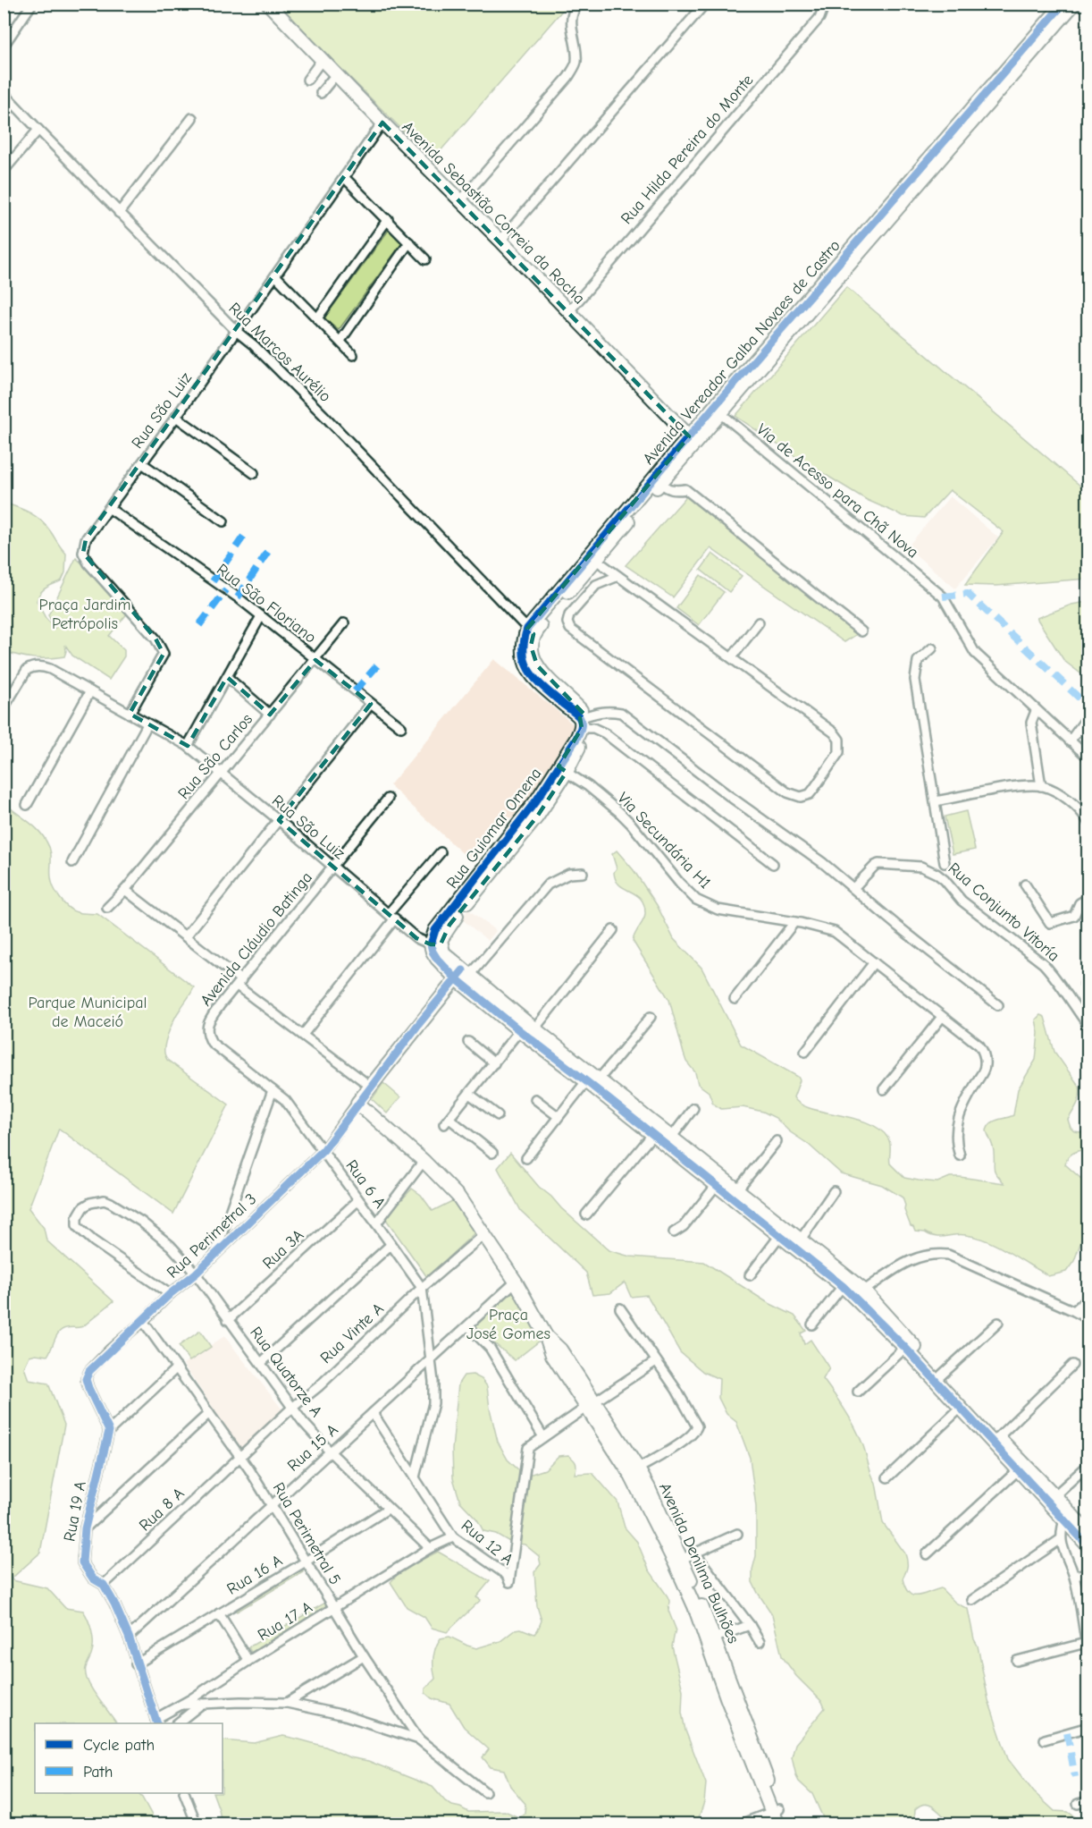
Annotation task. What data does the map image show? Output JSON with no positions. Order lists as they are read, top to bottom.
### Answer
{
  "streets": {
    "street": [
      "Rua Hilda Pereira do Monte",
      "Avenida Sebastião Correia da Rocha",
      "Rua Marcos Aurélio",
      "Avenida Vereador Galba Novaes de Castro",
      "Rua São Luiz",
      "Via de Acesso para Chã Nova",
      "Rua São Floriano",
      "Rua São Carlos",
      "Rua Guiomar Omena",
      "Via Secundária H1",
      "Rua Conjunto Vitoría",
      "Avenida Cláudio Batinga",
      "Rua 6 A",
      "Rua Perimetral 3",
      "Rua 3A",
      "Rua Vinte A",
      "Rua Quatorze A",
      "Rua 15 A",
      "Rua 8 A",
      "Rua 19 A",
      "Rua Perimetral 5",
      "Rua 12 A",
      "Avenida Denilma Bulhões",
      "Rua 16 A",
      "Rua 17 A"
    ]
  },
  "crossings": [
    ["Rua Hilda Pereira do Monte", "Avenida Sebastião Correia da Rocha"],
    ["Avenida Sebastião Correia da Rocha", "Avenida Vereador Galba Novaes de Castro"],
    ["Avenida Sebastião Correia da Rocha", "Rua São Luiz"],
    ["Rua Marcos Aurélio", "Avenida Vereador Galba Novaes de Castro"],
    ["Rua Marcos Aurélio", "Rua São Luiz"],
    ["Avenida Vereador Galba Novaes de Castro", "Via de Acesso para Chã Nova"],
    ["Rua São Luiz", "Rua São Floriano"],
    ["Rua São Luiz", "Rua São Carlos"],
    ["Rua São Luiz", "Rua Guiomar Omena"],
    ["Rua São Luiz", "Avenida Cláudio Batinga"],
    ["Rua São Floriano", "Rua São Carlos"],
    ["Rua Guiomar Omena", "Via Secundária H1"],
    ["Avenida Cláudio Batinga", "Rua 6 A"],
    ["Rua 6 A", "Rua Perimetral 3"],
    ["Rua 6 A", "Rua 3A"],
    ["Rua 6 A", "Rua Vinte A"],
    ["Rua 6 A", "Rua 15 A"],
    ["Rua 6 A", "Rua 12 A"],
    ["Rua Perimetral 3", "Rua Quatorze A"],
    ["Rua Perimetral 3", "Rua 19 A"],
    ["Rua Perimetral 3", "Rua Perimetral 5"],
    ["Rua Perimetral 3", "Avenida Denilma Bulhões"],
    ["Rua 3A", "Rua Quatorze A"],
    ["Rua Vinte A", "Rua Quatorze A"],
    ["Rua Vinte A", "Rua 8 A"],
    ["Rua Vinte A", "Rua Perimetral 5"],
    ["Rua Vinte A", "Avenida Denilma Bulhões"],
    ["Rua Quatorze A", "Rua 15 A"],
    ["Rua Quatorze A", "Rua 16 A"],
    ["Rua Quatorze A", "Rua 17 A"],
    ["Rua 15 A", "Rua 19 A"],
    ["Rua 15 A", "Rua Perimetral 5"],
    ["Rua 15 A", "Rua 12 A"],
    ["Rua 15 A", "Avenida Denilma Bulhões"],
    ["Rua 8 A", "Rua 19 A"],
    ["Rua 8 A", "Rua Perimetral 5"],
    ["Rua 19 A", "Rua 16 A"],
    ["Rua 19 A", "Rua 17 A"],
    ["Rua Perimetral 5", "Rua 16 A"],
    ["Rua Perimetral 5", "Rua 17 A"],
    ["Rua 12 A", "Rua 17 A"]
  ],
  "parks": ["Praça Jardim Petrópolis", "Parque Municipal de Maceió", "Praça José Gomes"],
  "legend": ["Cycle path", "Path"]
}
